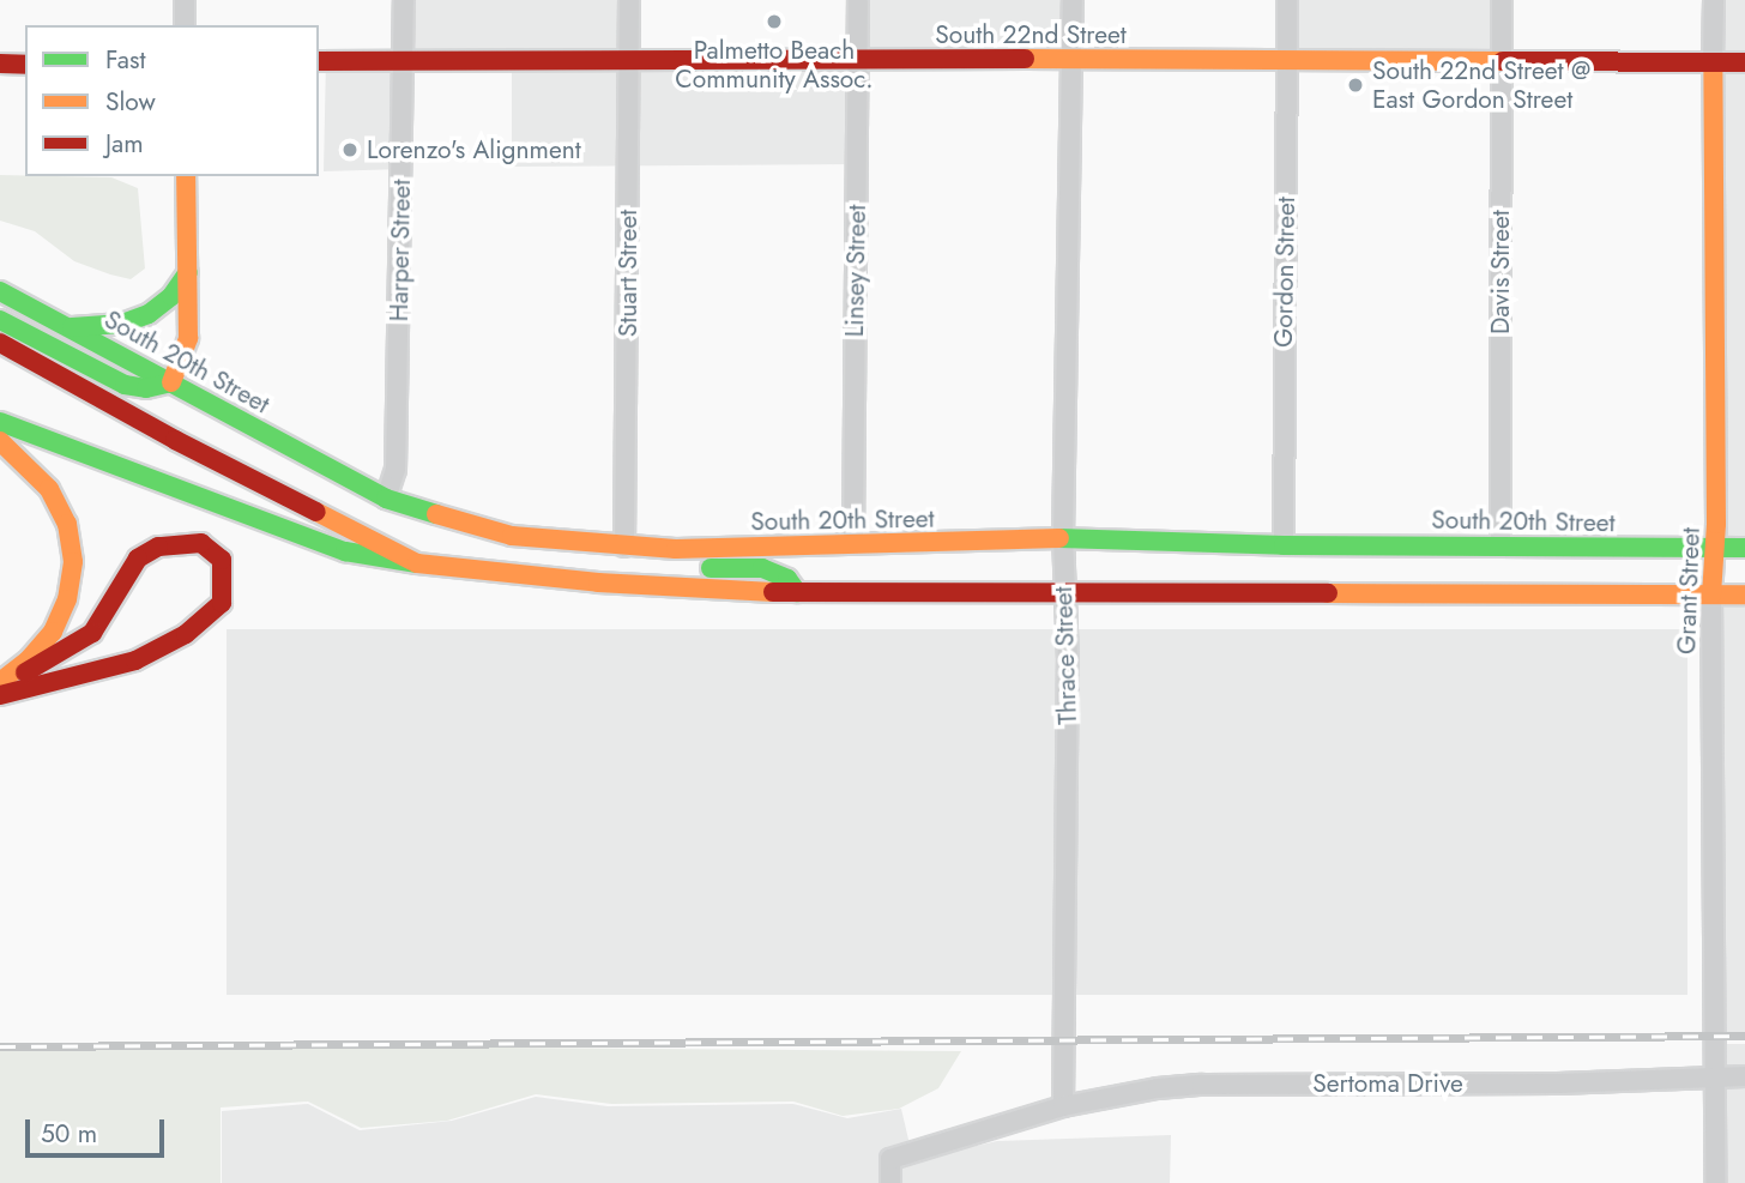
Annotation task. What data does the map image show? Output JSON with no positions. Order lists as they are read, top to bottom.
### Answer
{
  "streets": {
    "main road": ["South 22nd Street", "South 20th Street", "Grant Street"],
    "street": [
      "Harper Street",
      "Linsey Street",
      "Gordon Street",
      "Davis Street",
      "Stuart Street",
      "Thrace Street",
      "Sertoma Drive"
    ]
  },
  "crossings": [
    ["South 22nd Street", "Harper Street"],
    ["South 22nd Street", "Linsey Street"],
    ["South 22nd Street", "Gordon Street"],
    ["South 22nd Street", "Davis Street"],
    ["South 22nd Street", "Stuart Street"],
    ["South 22nd Street", "Grant Street"],
    ["South 22nd Street", "Thrace Street"],
    ["Harper Street", "South 20th Street"],
    ["Linsey Street", "South 20th Street"],
    ["Gordon Street", "South 20th Street"],
    ["Davis Street", "South 20th Street"],
    ["Stuart Street", "South 20th Street"],
    ["South 20th Street", "Grant Street"],
    ["South 20th Street", "Thrace Street"],
    ["Grant Street", "Sertoma Drive"],
    ["Thrace Street", "Sertoma Drive"]
  ],
  "places": ["Palmetto Beach Community Assoc.", "South 22nd Street @ East Gordon Street", "Lorenzo's Alignment"],
  "legend": ["Fast", "Slow", "Jam"],
  "scale_bar": "50 m"
}
